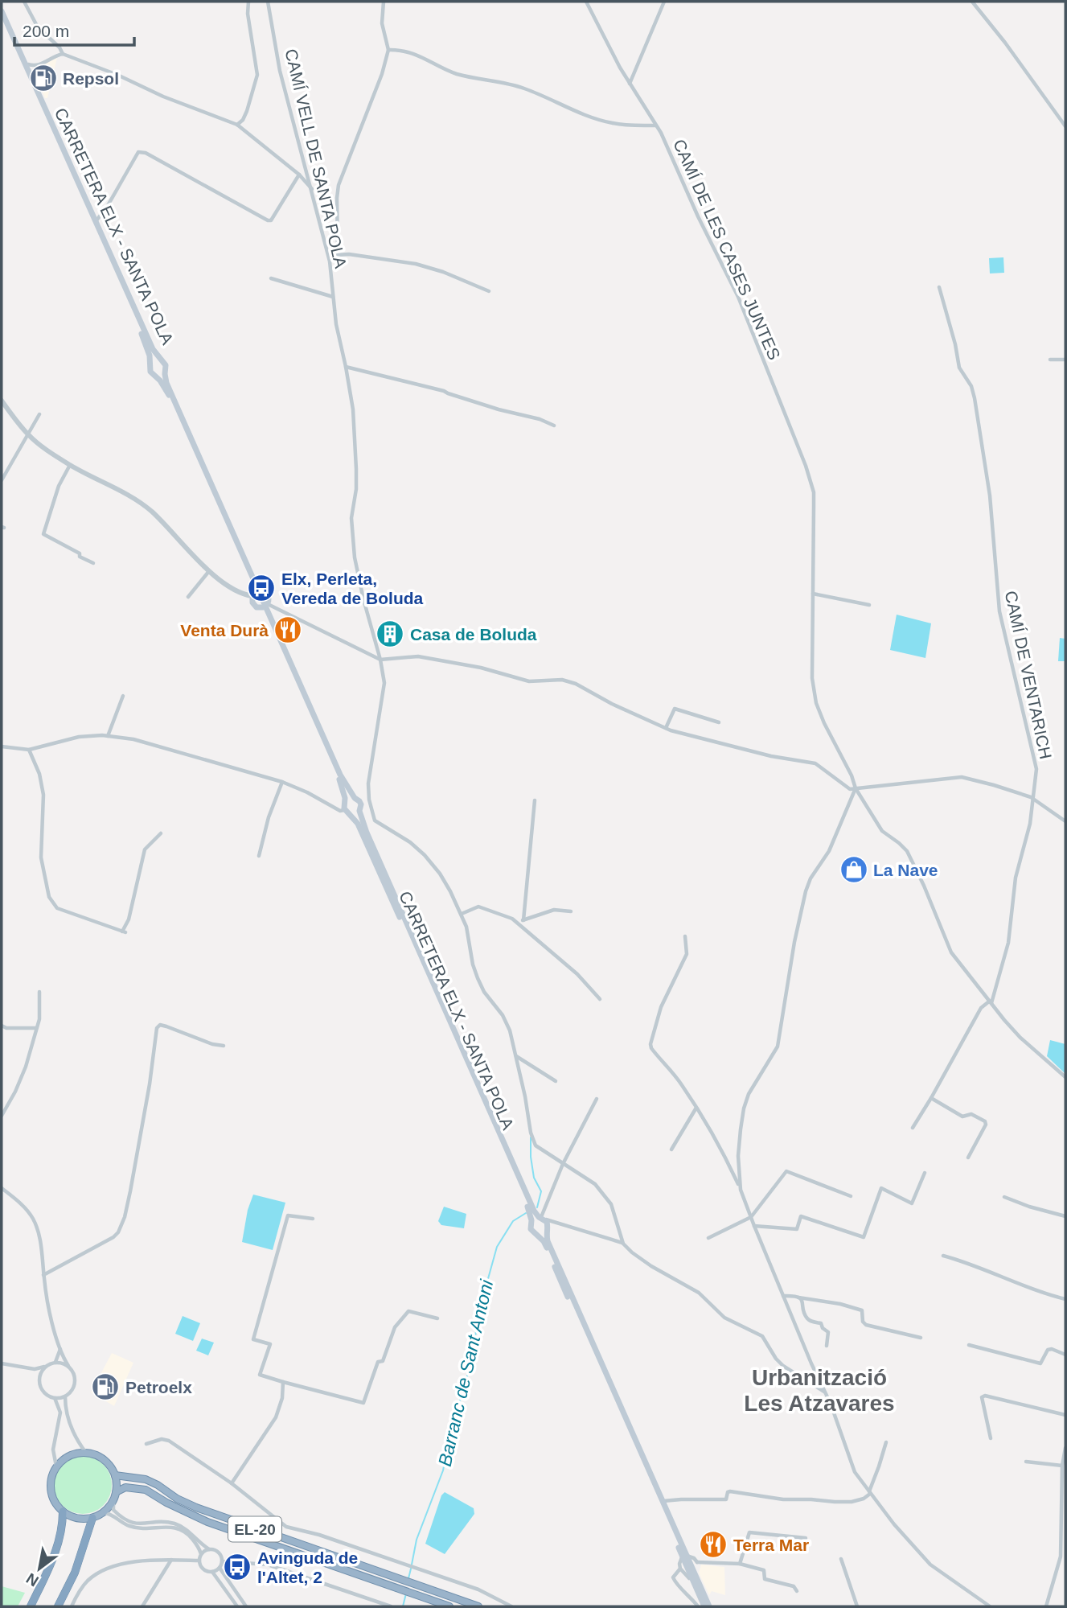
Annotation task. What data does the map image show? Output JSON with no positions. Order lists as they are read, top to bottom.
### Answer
{
  "streets": {
    "highway": ["EL-20"],
    "main road": ["CARRETERA ELX - SANTA POLA"],
    "street": ["CAMÍ VELL DE SANTA POLA", "CAMÍ DE LES CASES JUNTES", "CAMÍ DE VENTARICH"]
  },
  "crossings": [
    ["CAMÍ DE LES CASES JUNTES", "CAMÍ DE VENTARICH"]
  ],
  "districts": ["Urbanització Les Atzavares"],
  "water": ["Barranc de Sant Antoni"],
  "places": {
    "fuel station": ["Repsol", "Petroelx"],
    "bus stop": ["Elx, Perleta, Vereda de Boluda", "Avinguda de l'Altet, 2"],
    "restaurant": ["Venta Durà", "Terra Mar"],
    "building": ["Casa de Boluda"],
    "shop": ["La Nave"]
  },
  "scale_bar": "200 m",
  "north": "bottom left"
}
